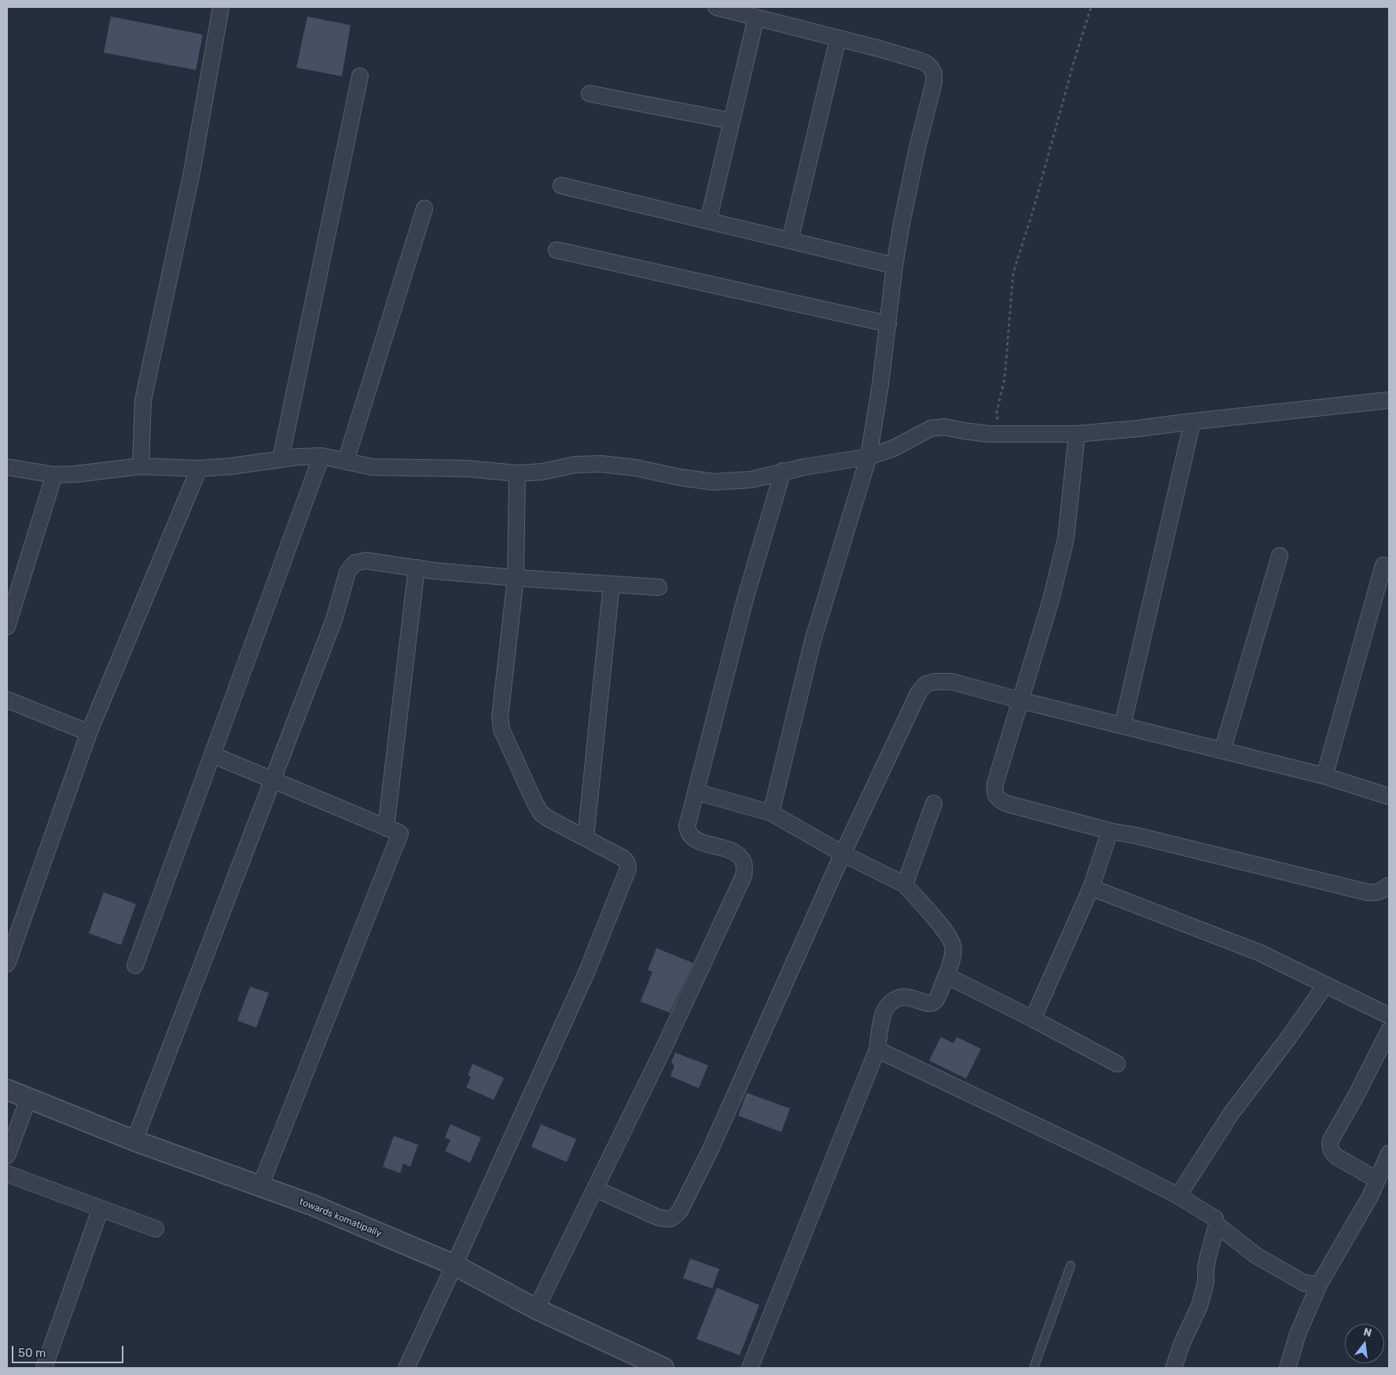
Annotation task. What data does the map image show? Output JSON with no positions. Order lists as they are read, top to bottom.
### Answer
{
  "streets": {
    "street": ["towards komatipally"]
  },
  "scale_bar": "50 m",
  "north": "top"
}
